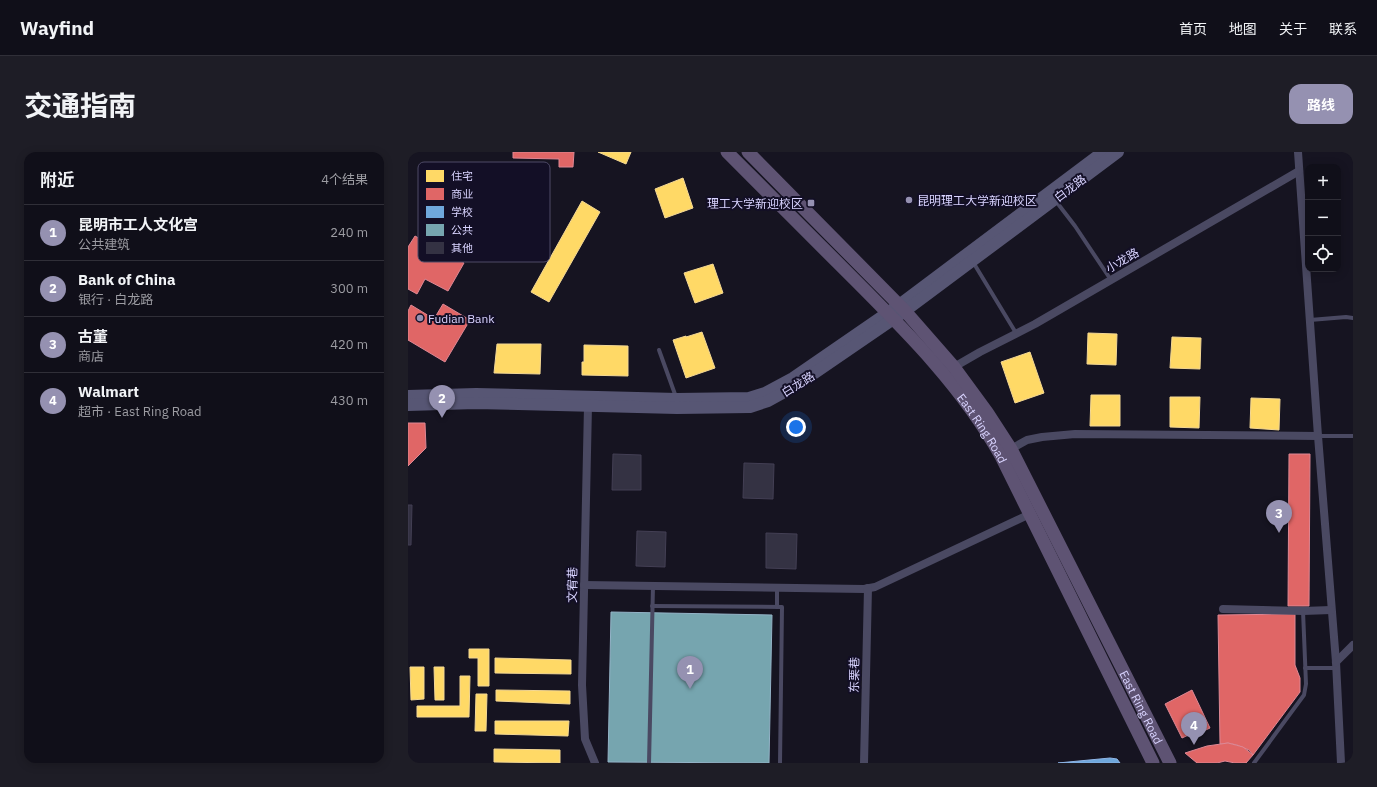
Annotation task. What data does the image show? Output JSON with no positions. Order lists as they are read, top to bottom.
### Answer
{
  "streets": {
    "main road": ["白龙路", "East Ring Road"],
    "street": ["小龙路", "文宥巷", "东栗巷"]
  },
  "crossings": [
    ["白龙路", "East Ring Road"],
    ["白龙路", "文宥巷"],
    ["小龙路", "East Ring Road"]
  ],
  "places": {
    "other": ["昆明理工大学新迎校区", "Fudian Bank"],
    "transit": ["理工大学新迎校区"]
  },
  "legend": [
    "住宅",
    "商业",
    "学校",
    "公共",
    "其他"
  ],
  "page": {
    "header": "Wayfind",
    "nav": [
      "首页",
      "地图",
      "关于",
      "联系"
    ],
    "title": "交通指南",
    "buttons": "路线",
    "heading": ["附近", "4个结果"],
    "map_buttons": ["+", "−"],
    "list": [
      {
        "mark": "1",
        "name": "昆明市工人文化宫",
        "note": "公共建筑",
        "value": "240 m"
      },
      {
        "mark": "2",
        "name": "Bank of China",
        "note": "银行 · 白龙路",
        "value": "300 m"
      },
      {
        "mark": "3",
        "name": "古董",
        "note": "商店",
        "value": "420 m"
      },
      {
        "mark": "4",
        "name": "Walmart",
        "note": "超市 · East Ring Road",
        "value": "430 m"
      }
    ],
    "pins": [
      "2",
      "3",
      "1",
      "4"
    ]
  }
}
